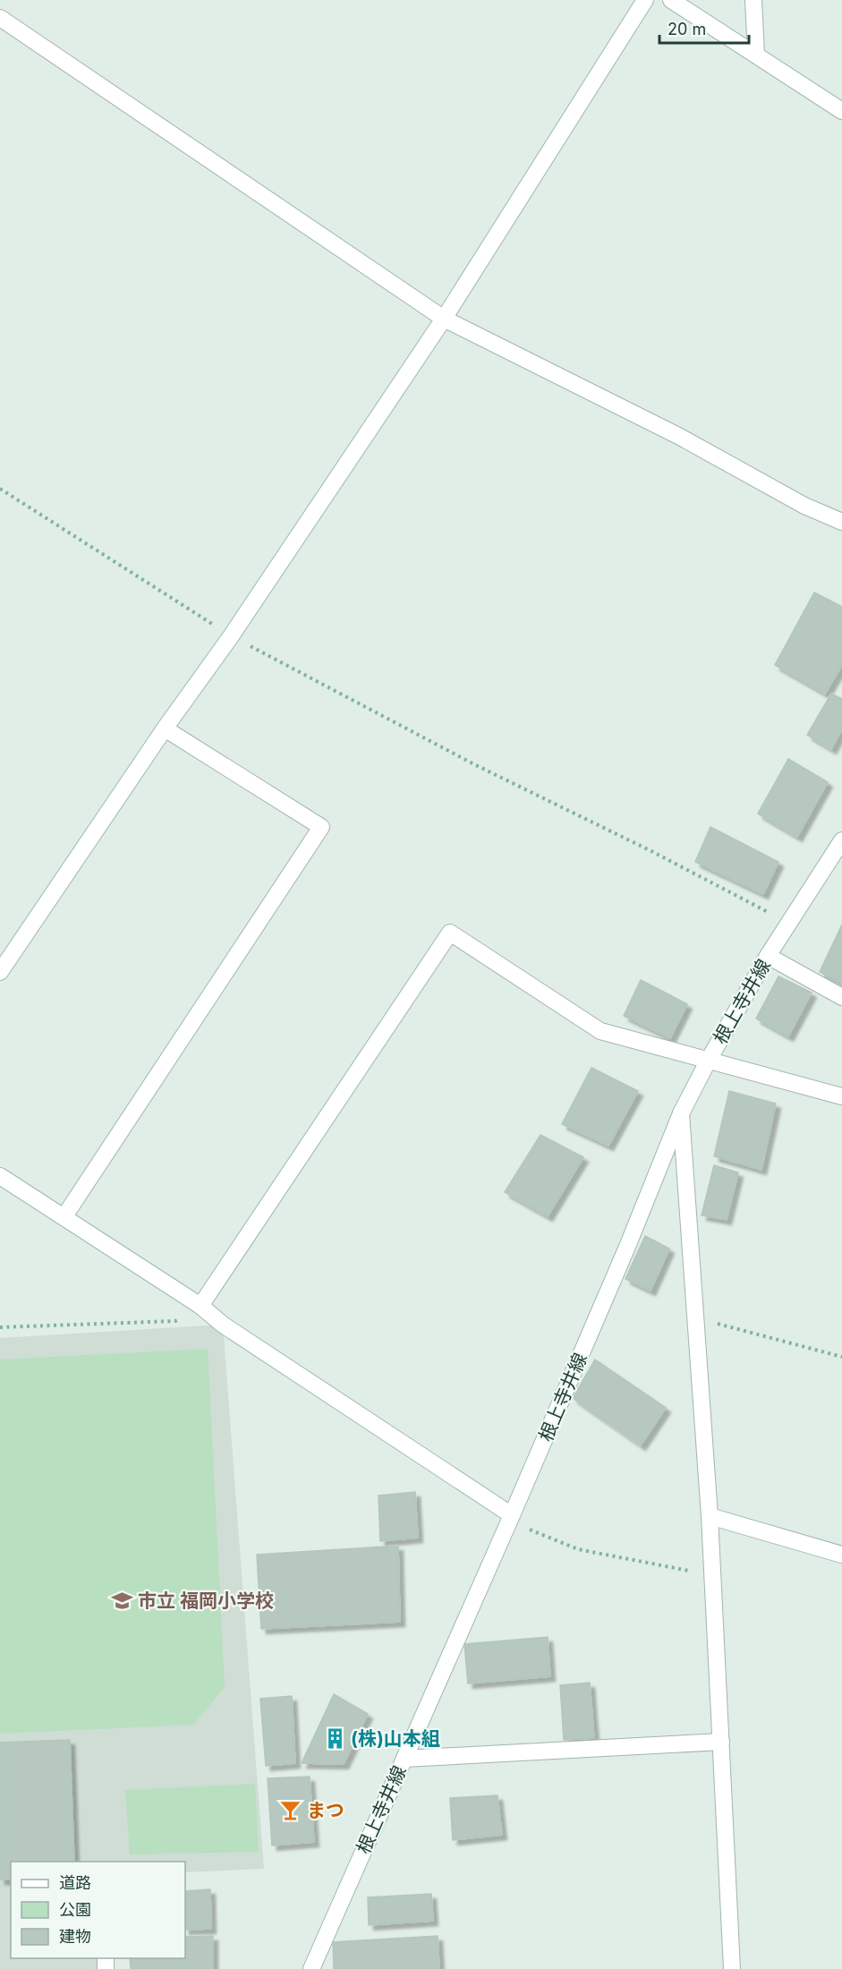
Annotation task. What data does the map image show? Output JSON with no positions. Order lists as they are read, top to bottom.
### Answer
{
  "streets": {
    "street": ["根上寺井線"]
  },
  "places": {
    "school or university": ["市立 福岡小学校"],
    "building": ["(株)山本組"],
    "bar": ["まつ"]
  },
  "legend": ["道路", "公園", "建物"],
  "scale_bar": "20 m"
}
